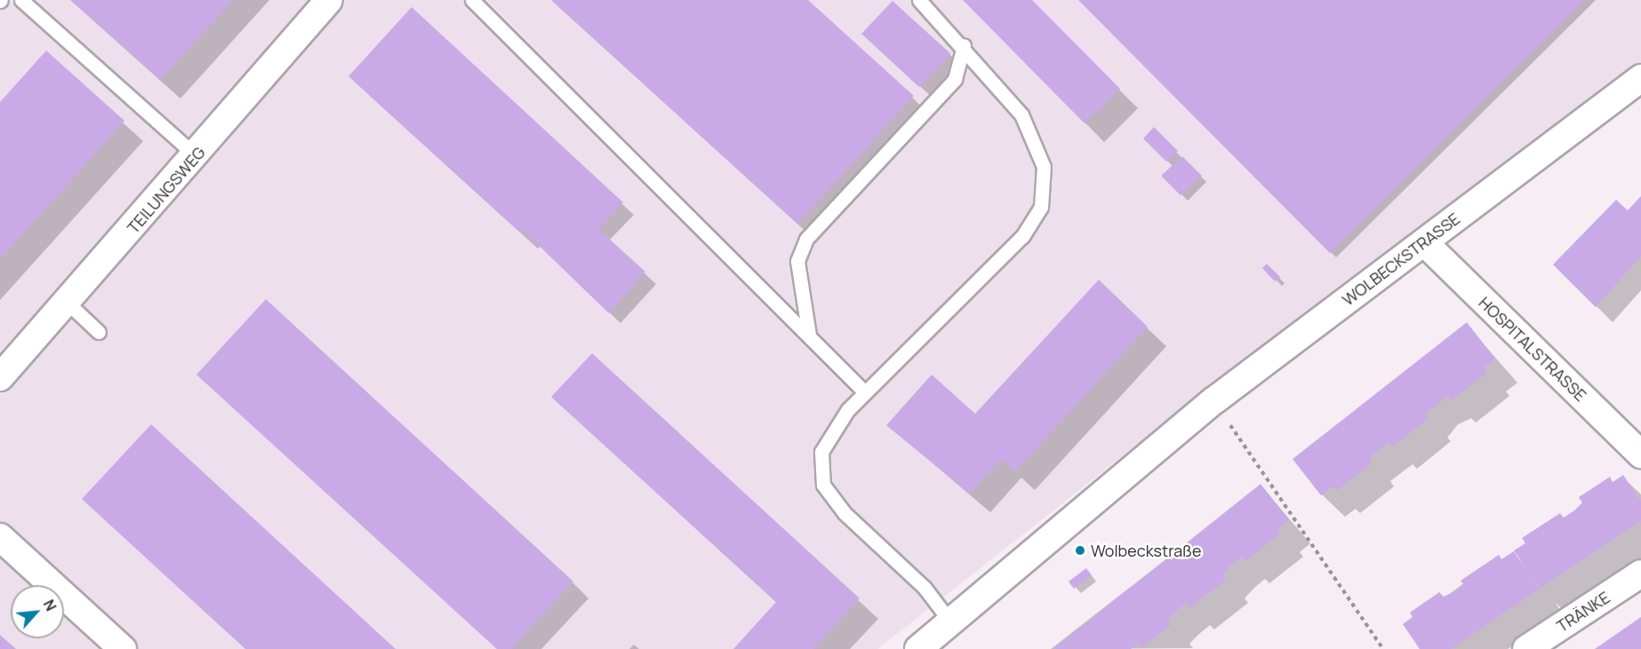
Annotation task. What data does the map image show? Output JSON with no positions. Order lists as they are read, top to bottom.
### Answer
{
  "streets": {
    "street": [
      "TEILUNGSWEG",
      "WOLBECKSTRASSE",
      "HOSPITALSTRASSE",
      "TRÄNKE"
    ]
  },
  "crossings": [
    ["WOLBECKSTRASSE", "HOSPITALSTRASSE"]
  ],
  "places": ["Wolbeckstraße"],
  "north": "top right"
}
